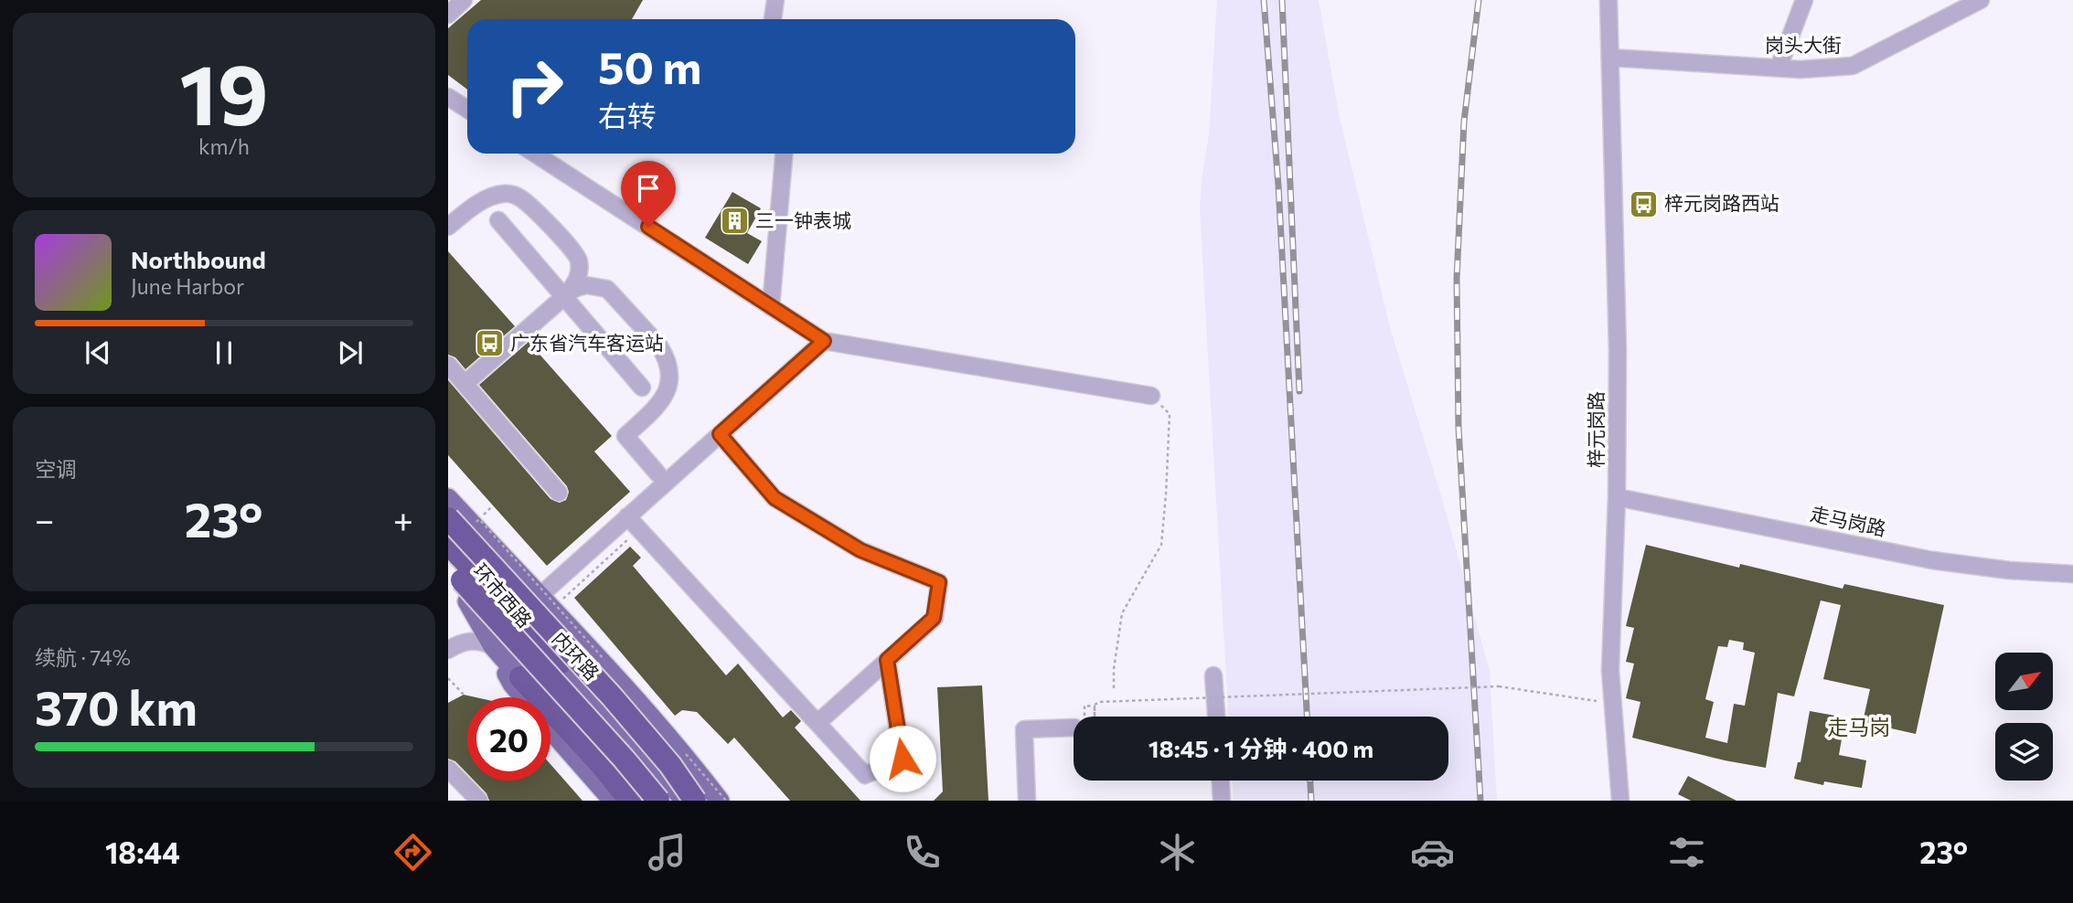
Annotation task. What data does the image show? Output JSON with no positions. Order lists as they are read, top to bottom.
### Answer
{
  "streets": {
    "highway": ["内环路"],
    "main road": ["环市西路"],
    "street": ["岗头大街", "梓元岗路", "走马岗路"]
  },
  "crossings": [
    ["岗头大街", "梓元岗路"],
    ["梓元岗路", "走马岗路"],
    ["环市西路", "内环路"]
  ],
  "districts": ["走马岗"],
  "places": {
    "bus stop": ["梓元岗路西站", "广东省汽车客运站"],
    "building": ["三一钟表城"]
  },
  "north": "top right",
  "page": {
    "tile": [
      ["19", "km/h"],
      "空调",
      ["续航 · 74%", "370 km"]
    ],
    "turn": ["50 m", "右转"],
    "song": ["Northbound", "June Harbor"],
    "heat": ["−", "23°", "+"],
    "limit": "20",
    "trip": "18:45 · 1 分钟 · 400 m",
    "tabs": ["18:44", "23°"]
  }
}
